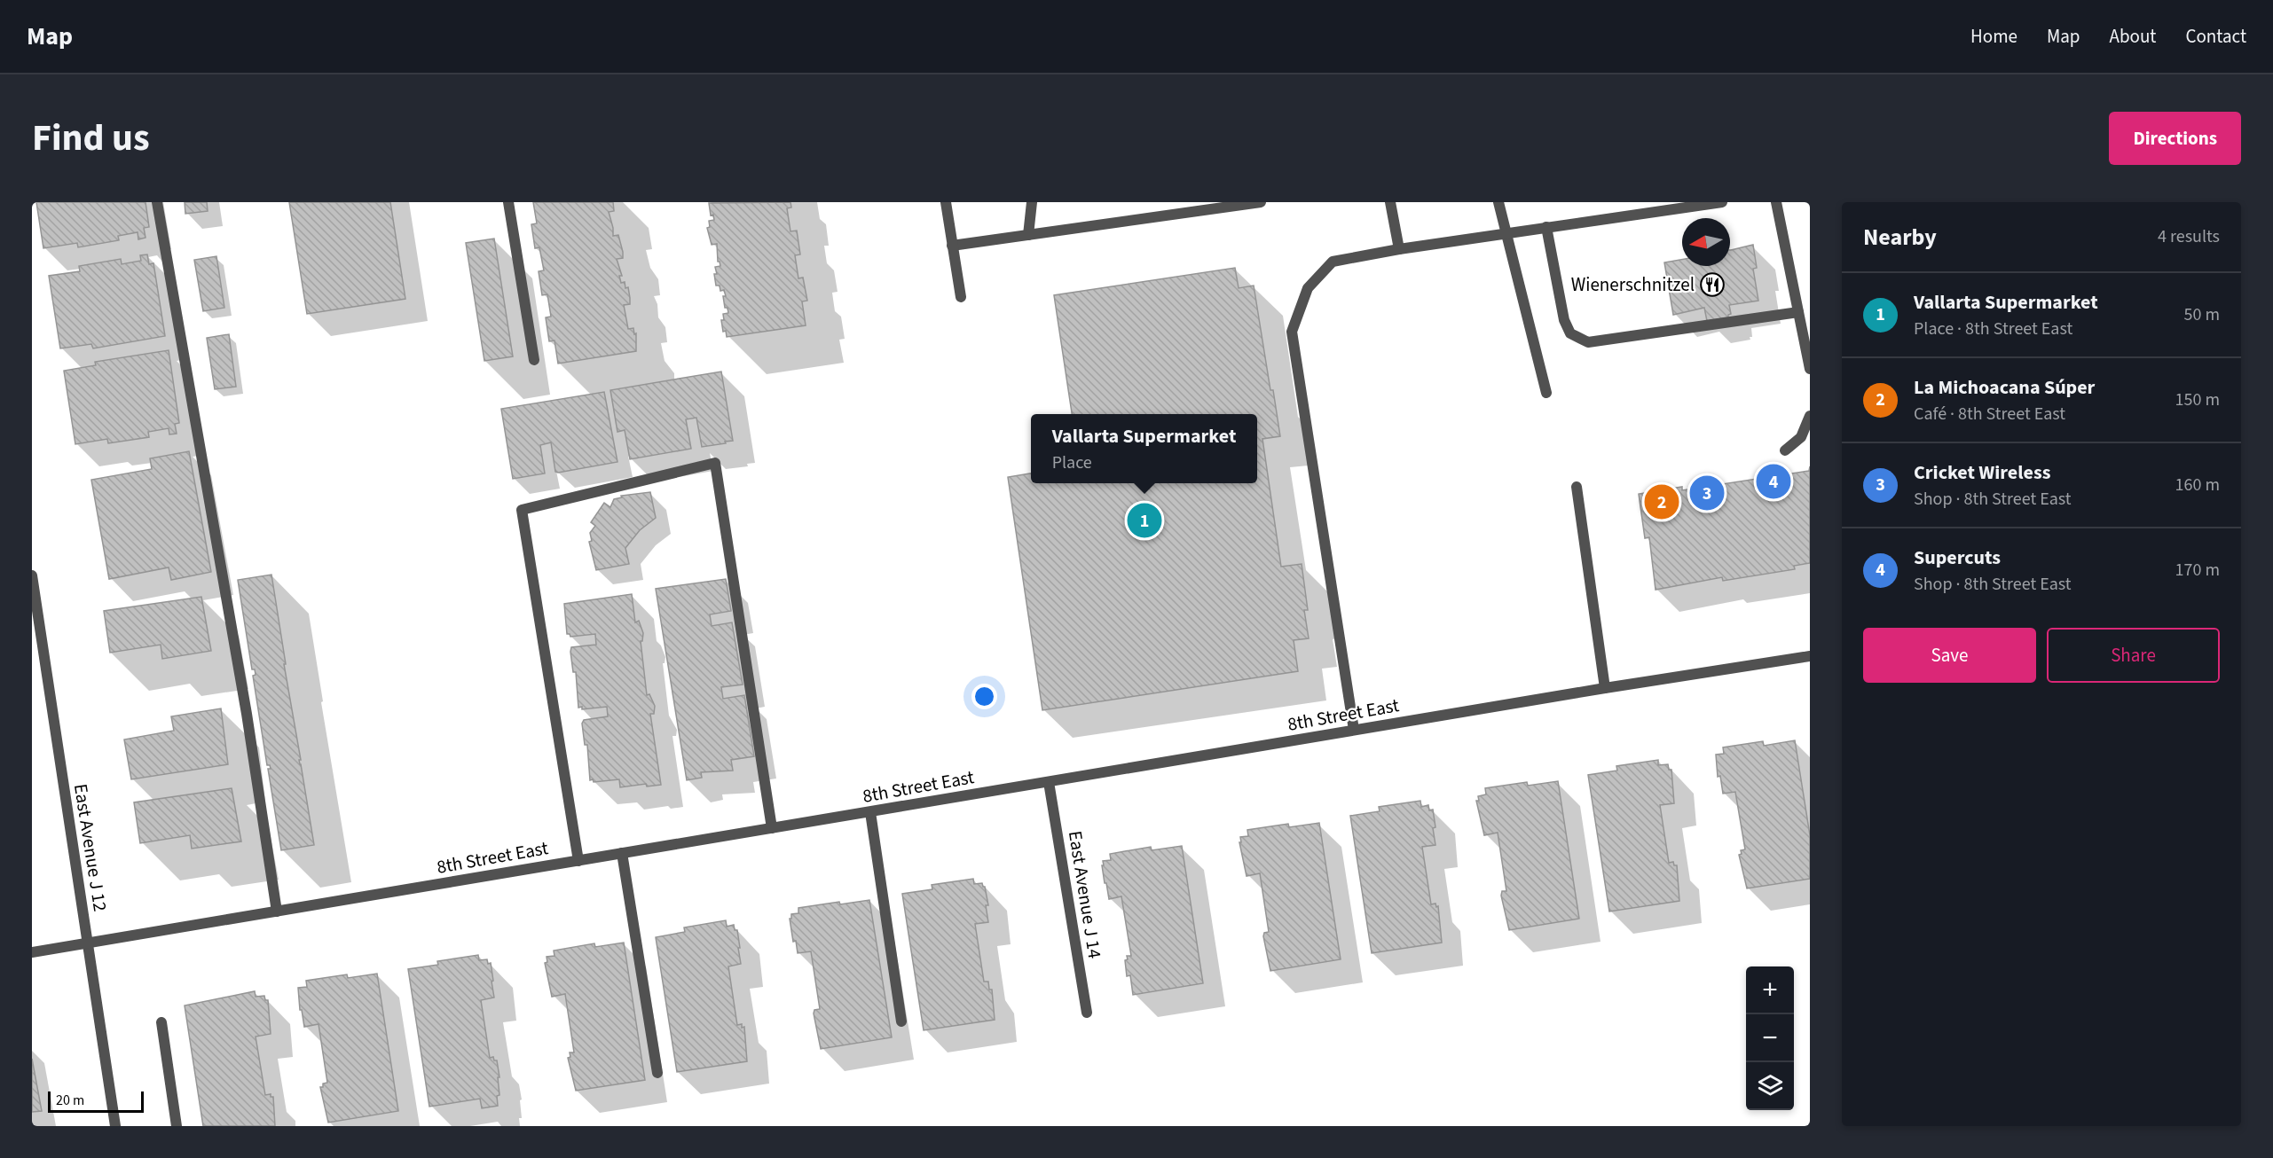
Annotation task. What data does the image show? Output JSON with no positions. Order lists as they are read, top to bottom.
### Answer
{
  "streets": {
    "street": ["8th Street East", "East Avenue J 12", "East Avenue J 14"]
  },
  "crossings": [
    ["8th Street East", "East Avenue J 12"],
    ["8th Street East", "East Avenue J 14"]
  ],
  "places": {
    "restaurant": ["Wienerschnitzel"]
  },
  "scale_bar": "20 m",
  "north": "left",
  "page": {
    "header": "Map",
    "nav": [
      "Home",
      "Map",
      "About",
      "Contact"
    ],
    "title": "Find us",
    "buttons": [
      "Directions",
      ["Save", "Share"]
    ],
    "heading": ["Nearby", "4 results"],
    "list": [
      {
        "mark": "1",
        "name": "Vallarta Supermarket",
        "note": "Place · 8th Street East",
        "value": "50 m"
      },
      {
        "mark": "2",
        "name": "La Michoacana Súper",
        "note": "Café · 8th Street East",
        "value": "150 m"
      },
      {
        "mark": "3",
        "name": "Cricket Wireless",
        "note": "Shop · 8th Street East",
        "value": "160 m"
      },
      {
        "mark": "4",
        "name": "Supercuts",
        "note": "Shop · 8th Street East",
        "value": "170 m"
      }
    ],
    "popup": ["Vallarta Supermarket", "Place"],
    "pins": [
      "4",
      "3",
      "2",
      "1"
    ],
    "map_buttons": ["+", "−"],
    "scale": "20 m"
  }
}
